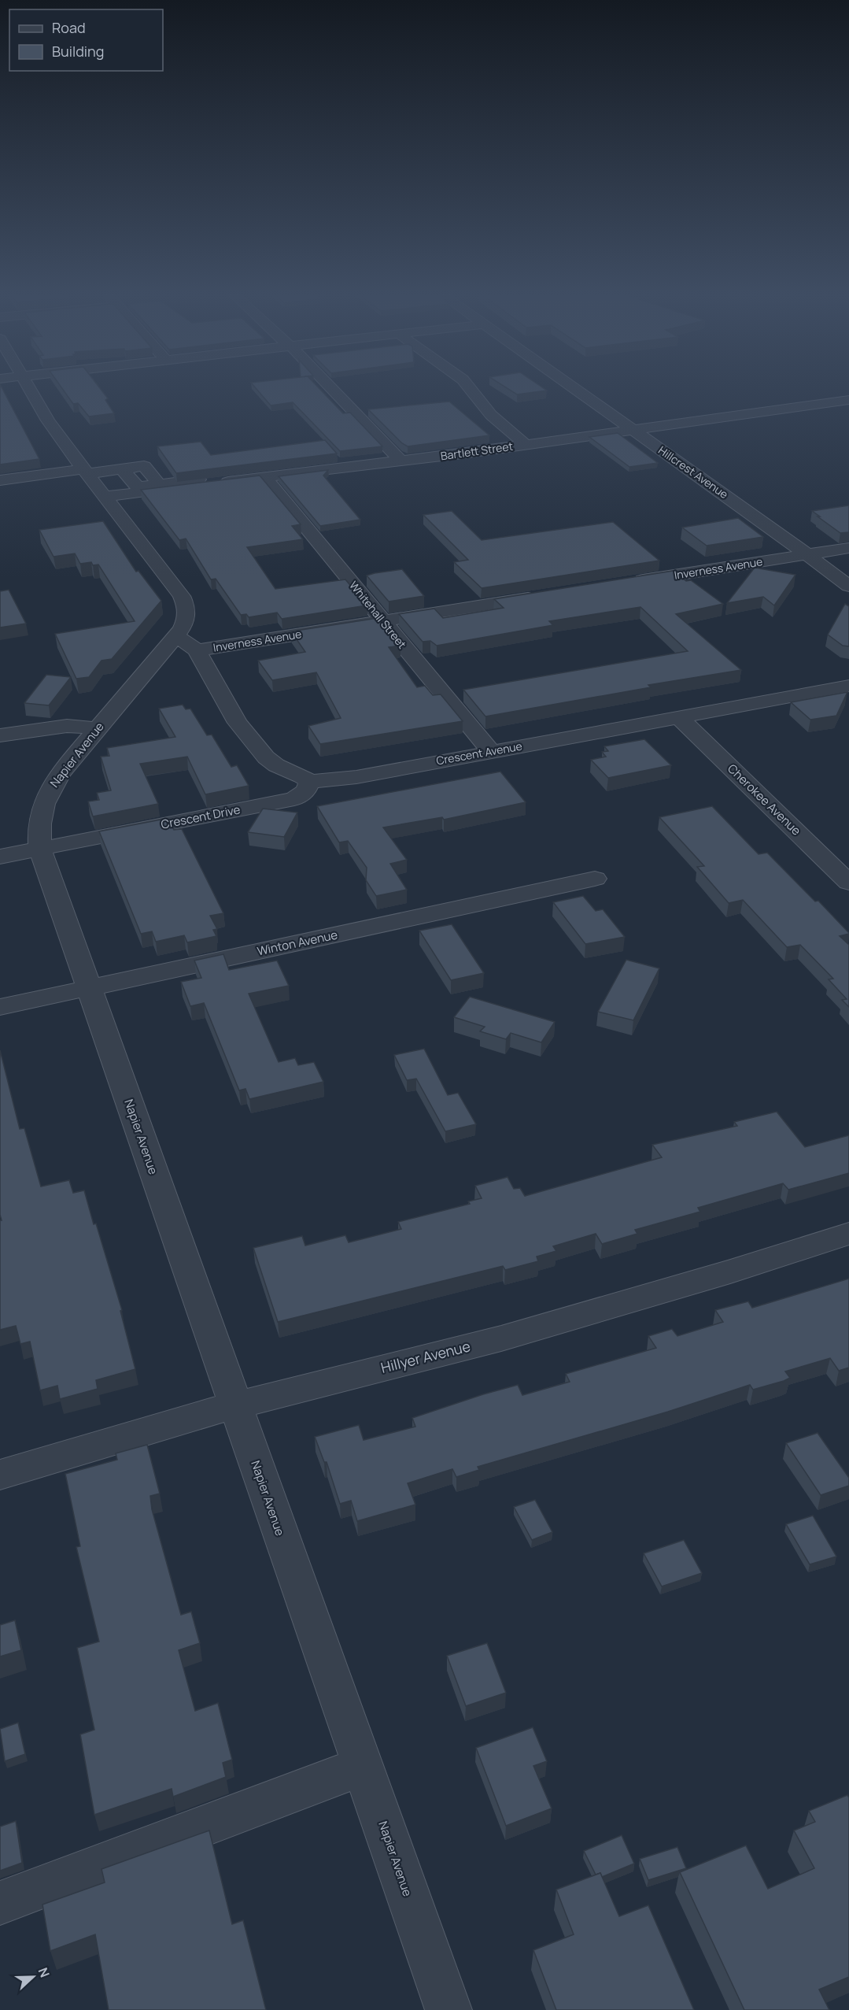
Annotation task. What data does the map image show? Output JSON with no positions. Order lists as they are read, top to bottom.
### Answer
{
  "streets": {
    "street": [
      "Bartlett Street",
      "Hillcrest Avenue",
      "Inverness Avenue",
      "Whitehall Street",
      "Crescent Avenue",
      "Napier Avenue",
      "Cherokee Avenue",
      "Crescent Drive",
      "Winton Avenue",
      "Hillyer Avenue"
    ]
  },
  "crossings": [
    ["Bartlett Street", "Hillcrest Avenue"],
    ["Bartlett Street", "Whitehall Street"],
    ["Bartlett Street", "Napier Avenue"],
    ["Hillcrest Avenue", "Inverness Avenue"],
    ["Inverness Avenue", "Whitehall Street"],
    ["Inverness Avenue", "Napier Avenue"],
    ["Whitehall Street", "Crescent Avenue"],
    ["Crescent Avenue", "Cherokee Avenue"],
    ["Crescent Avenue", "Crescent Drive"],
    ["Napier Avenue", "Crescent Drive"],
    ["Napier Avenue", "Winton Avenue"],
    ["Napier Avenue", "Hillyer Avenue"]
  ],
  "legend": ["Road", "Building"],
  "north": "right"
}
